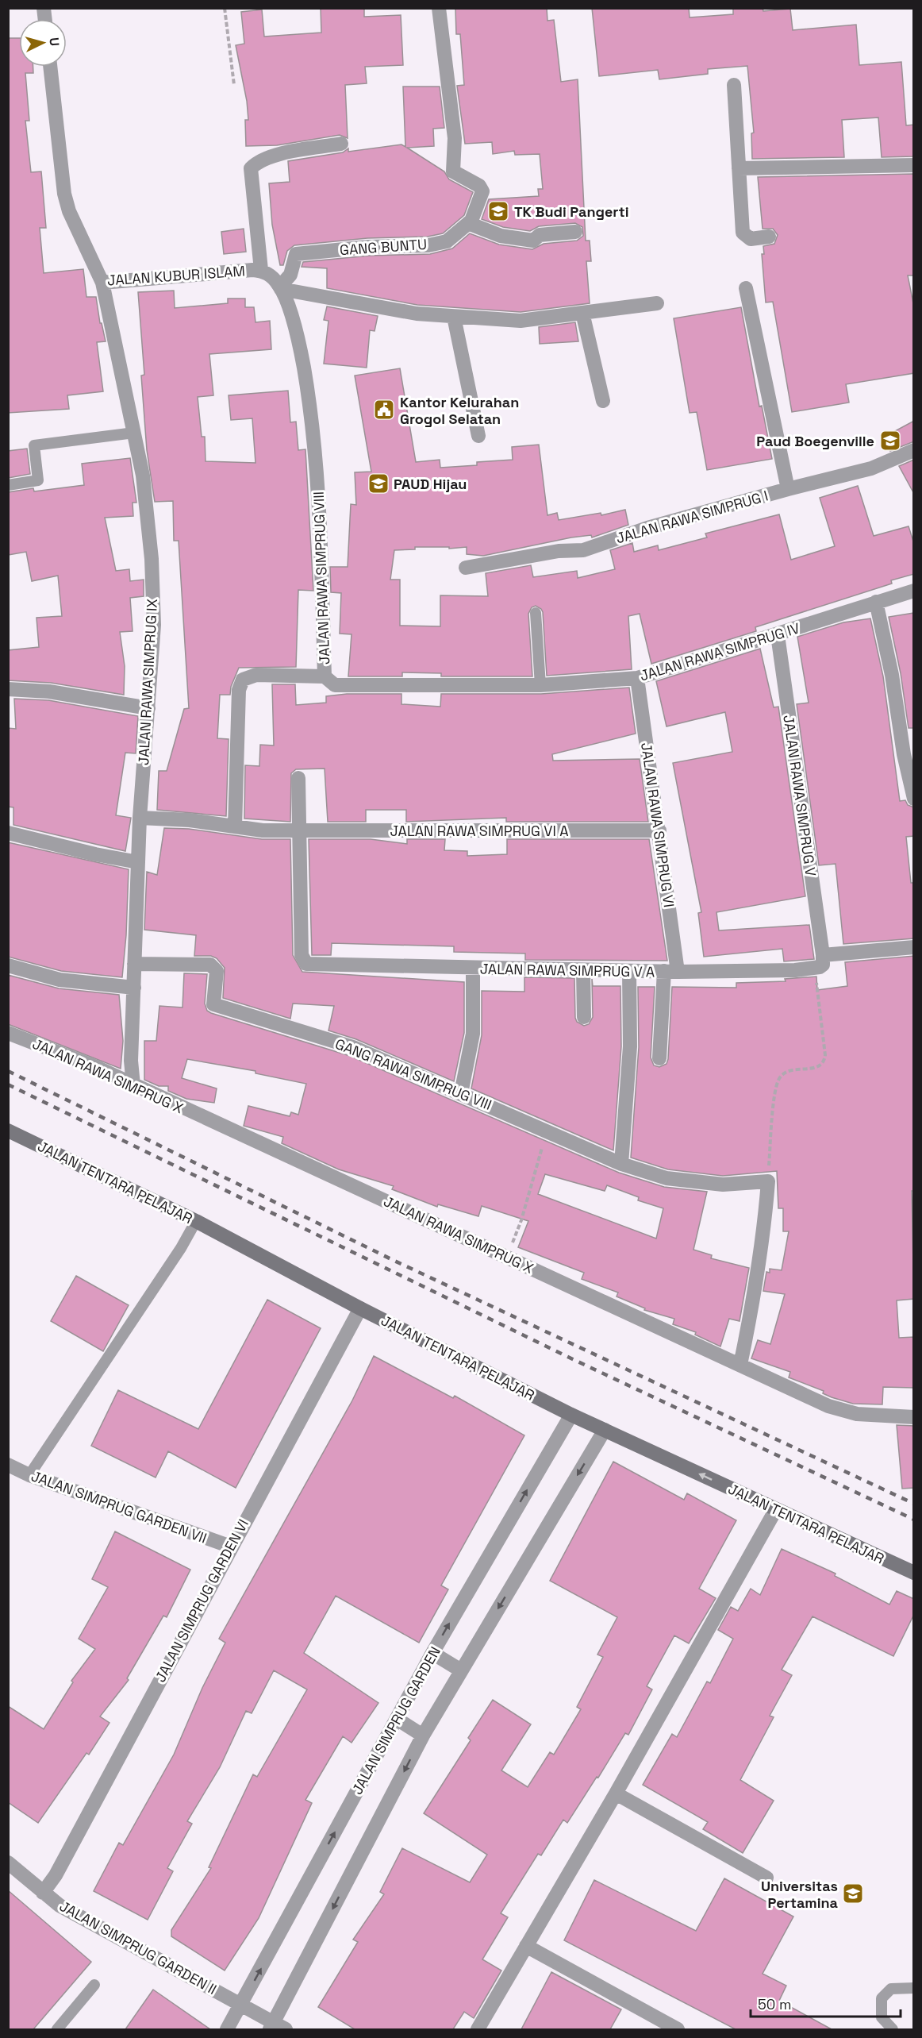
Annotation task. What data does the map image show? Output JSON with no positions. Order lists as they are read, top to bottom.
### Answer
{
  "streets": {
    "street": [
      "GANG BUNTU",
      "JALAN KUBUR ISLAM",
      "JALAN RAWA SIMPRUG I",
      "JALAN RAWA SIMPRUG VIII",
      "JALAN RAWA SIMPRUG IV",
      "JALAN RAWA SIMPRUG IX",
      "JALAN RAWA SIMPRUG V",
      "JALAN RAWA SIMPRUG VI",
      "JALAN RAWA SIMPRUG VI A",
      "JALAN RAWA SIMPRUG V A",
      "GANG RAWA SIMPRUG VIII",
      "JALAN RAWA SIMPRUG X",
      "JALAN TENTARA PELAJAR",
      "JALAN SIMPRUG GARDEN VII",
      "JALAN SIMPRUG GARDEN VI",
      "JALAN SIMPRUG GARDEN",
      "JALAN SIMPRUG GARDEN II"
    ]
  },
  "crossings": [
    ["GANG BUNTU", "JALAN KUBUR ISLAM"],
    ["JALAN KUBUR ISLAM", "JALAN RAWA SIMPRUG VIII"],
    ["JALAN KUBUR ISLAM", "JALAN RAWA SIMPRUG IX"],
    ["JALAN RAWA SIMPRUG VIII", "JALAN RAWA SIMPRUG IV"],
    ["JALAN RAWA SIMPRUG IV", "JALAN RAWA SIMPRUG V"],
    ["JALAN RAWA SIMPRUG IV", "JALAN RAWA SIMPRUG VI"],
    ["JALAN RAWA SIMPRUG IX", "JALAN RAWA SIMPRUG VI A"],
    ["JALAN RAWA SIMPRUG IX", "GANG RAWA SIMPRUG VIII"],
    ["JALAN RAWA SIMPRUG IX", "JALAN RAWA SIMPRUG X"],
    ["JALAN RAWA SIMPRUG VI", "JALAN RAWA SIMPRUG VI A"],
    ["JALAN RAWA SIMPRUG VI", "JALAN RAWA SIMPRUG V A"],
    ["JALAN RAWA SIMPRUG VI A", "JALAN RAWA SIMPRUG V A"],
    ["JALAN TENTARA PELAJAR", "JALAN SIMPRUG GARDEN VI"],
    ["JALAN TENTARA PELAJAR", "JALAN SIMPRUG GARDEN"],
    ["JALAN SIMPRUG GARDEN VII", "JALAN SIMPRUG GARDEN VI"],
    ["JALAN SIMPRUG GARDEN VI", "JALAN SIMPRUG GARDEN II"],
    ["JALAN SIMPRUG GARDEN", "JALAN SIMPRUG GARDEN II"]
  ],
  "places": {
    "school or university": [
      "TK Budi Pangerti",
      "Paud Boegenville",
      "PAUD Hijau",
      "Universitas Pertamina"
    ],
    "public building": ["Kantor Kelurahan Grogol Selatan"]
  },
  "scale_bar": "50 m",
  "north": "right"
}
